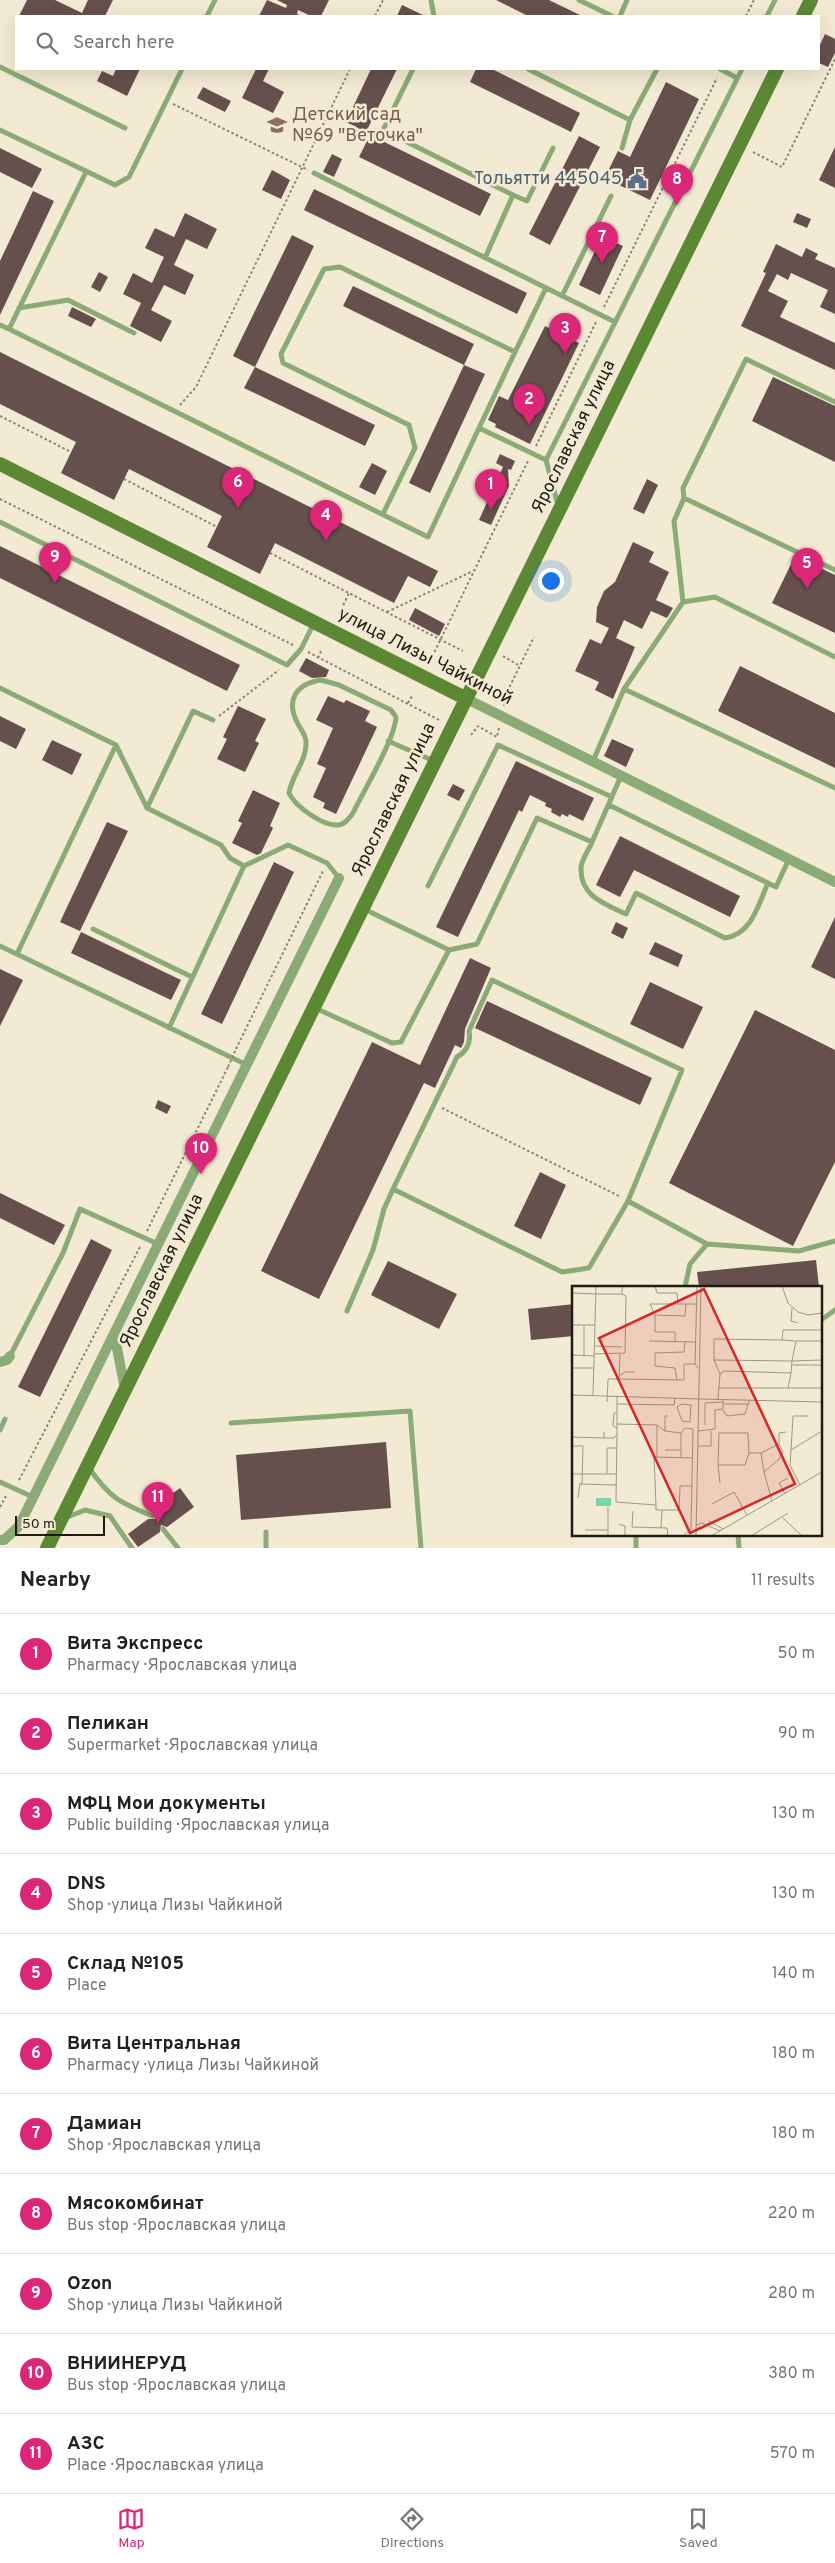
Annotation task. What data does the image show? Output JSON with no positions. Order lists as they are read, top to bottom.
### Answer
{
  "streets": {
    "main road": ["Ярославская улица", "улица Лизы Чайкиной"]
  },
  "crossings": [
    ["Ярославская улица", "улица Лизы Чайкиной"]
  ],
  "places": {
    "school or university": ["Детский сад №69 \"Веточка\""],
    "public building": ["Тольятти 445045"]
  },
  "scale_bar": "50 m",
  "page": {
    "search": "Search here",
    "pins": [
      "8",
      "7",
      "3",
      "2",
      "6",
      "1",
      "4",
      "9",
      "5",
      "10",
      "11"
    ],
    "scale": "50 m",
    "heading": ["Nearby", "11 results"],
    "list": [
      {
        "mark": "1",
        "name": "Вита Экспресс",
        "note": "Pharmacy · Ярославская улица",
        "value": "50 m"
      },
      {
        "mark": "2",
        "name": "Пеликан",
        "note": "Supermarket · Ярославская улица",
        "value": "90 m"
      },
      {
        "mark": "3",
        "name": "МФЦ Мои документы",
        "note": "Public building · Ярославская улица",
        "value": "130 m"
      },
      {
        "mark": "4",
        "name": "DNS",
        "note": "Shop · улица Лизы Чайкиной",
        "value": "130 m"
      },
      {
        "mark": "5",
        "name": "Склад №105",
        "note": "Place",
        "value": "140 m"
      },
      {
        "mark": "6",
        "name": "Вита Центральная",
        "note": "Pharmacy · улица Лизы Чайкиной",
        "value": "180 m"
      },
      {
        "mark": "7",
        "name": "Дамиан",
        "note": "Shop · Ярославская улица",
        "value": "180 m"
      },
      {
        "mark": "8",
        "name": "Мясокомбинат",
        "note": "Bus stop · Ярославская улица",
        "value": "220 m"
      },
      {
        "mark": "9",
        "name": "Ozon",
        "note": "Shop · улица Лизы Чайкиной",
        "value": "280 m"
      },
      {
        "mark": "10",
        "name": "ВНИИНЕРУД",
        "note": "Bus stop · Ярославская улица",
        "value": "380 m"
      },
      {
        "mark": "11",
        "name": "АЗС",
        "note": "Place · Ярославская улица",
        "value": "570 m"
      }
    ],
    "nav": ["Map", "Directions", "Saved"]
  }
}
